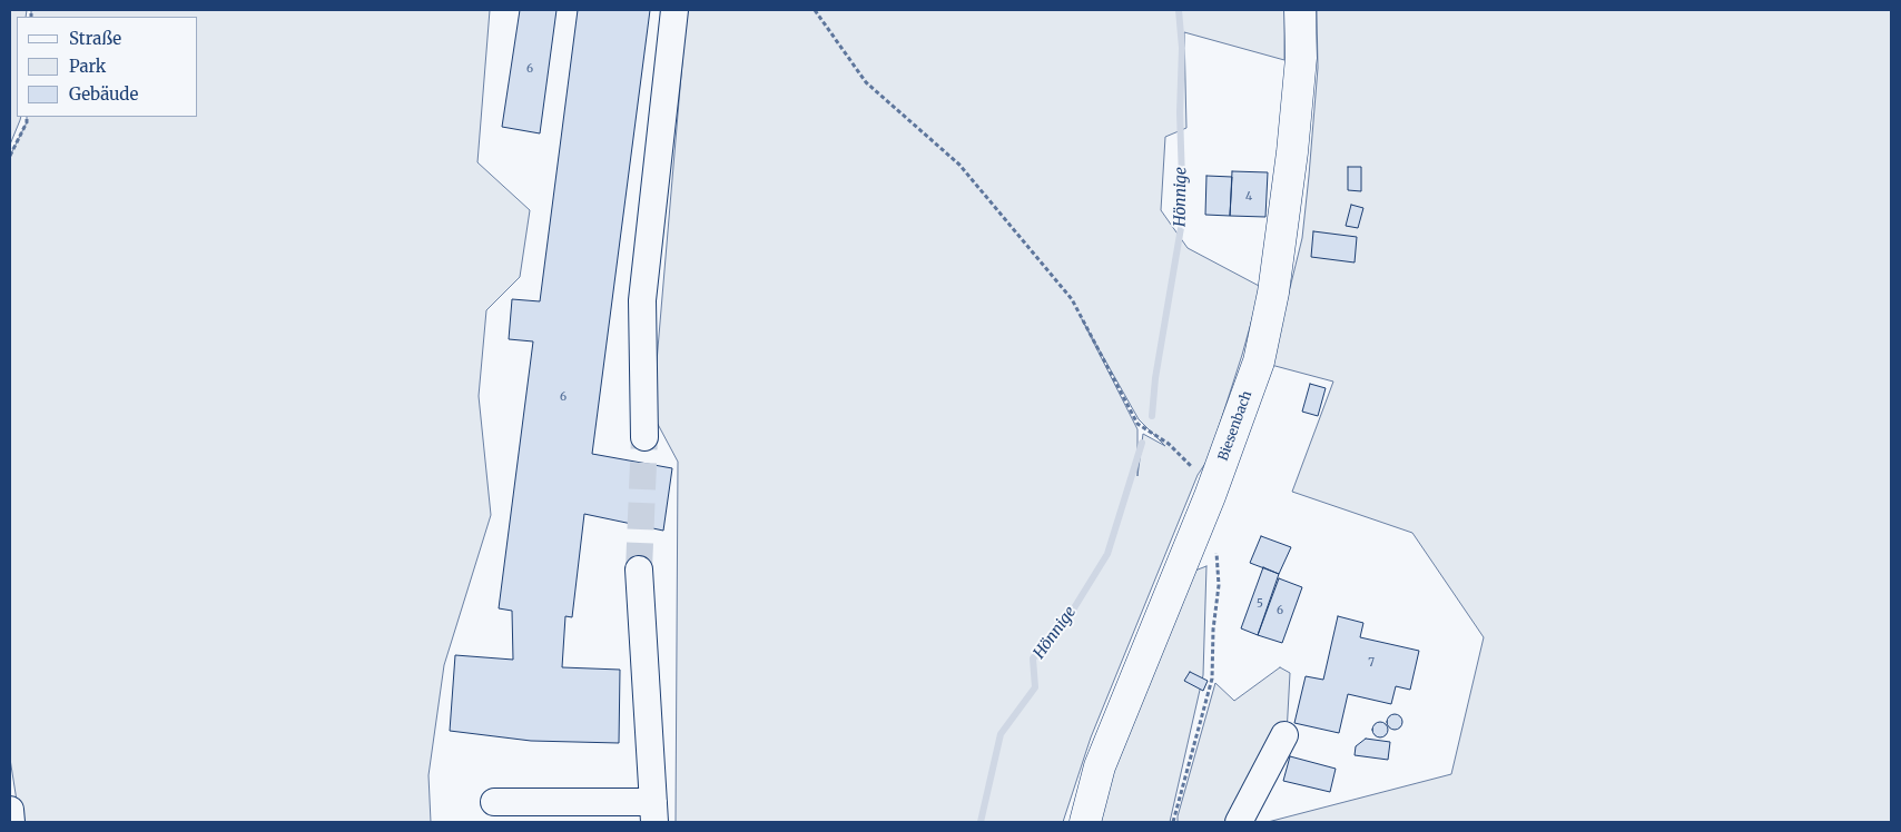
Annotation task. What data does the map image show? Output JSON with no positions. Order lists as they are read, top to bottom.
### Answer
{
  "streets": {
    "main road": ["Biesenbach"]
  },
  "water": ["Hönnige"],
  "house_numbers": [
    "6",
    "4",
    "6",
    "5",
    "6",
    "7"
  ],
  "legend": ["Straße", "Park", "Gebäude"]
}
